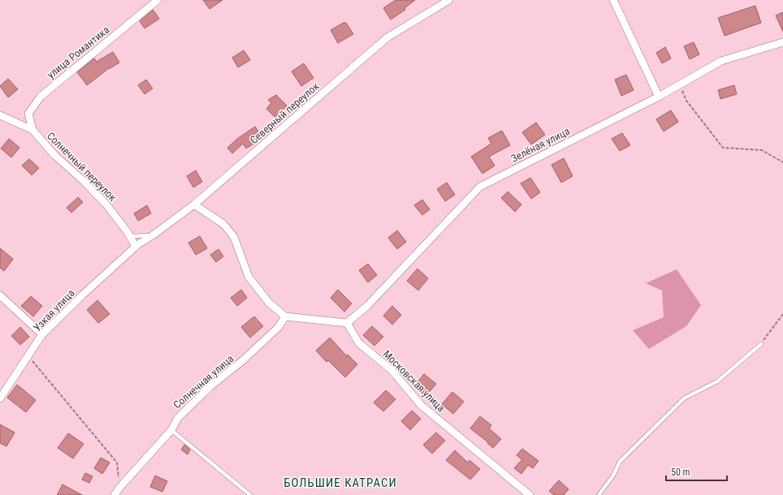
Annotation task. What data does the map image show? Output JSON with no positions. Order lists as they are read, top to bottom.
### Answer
{
  "streets": {
    "street": [
      "улица Романтика",
      "Северный переулок",
      "Зелёная улица",
      "Солнечный переулок",
      "Узкая улица",
      "Московская улица",
      "Солнечная улица"
    ]
  },
  "crossings": [
    ["улица Романтика", "Солнечный переулок"],
    ["Северный переулок", "Солнечный переулок"],
    ["Северный переулок", "Узкая улица"],
    ["Зелёная улица", "Московская улица"],
    ["Солнечный переулок", "Узкая улица"]
  ],
  "districts": ["БОЛЬШИЕ КАТРАСИ"],
  "scale_bar": "50 m"
}
